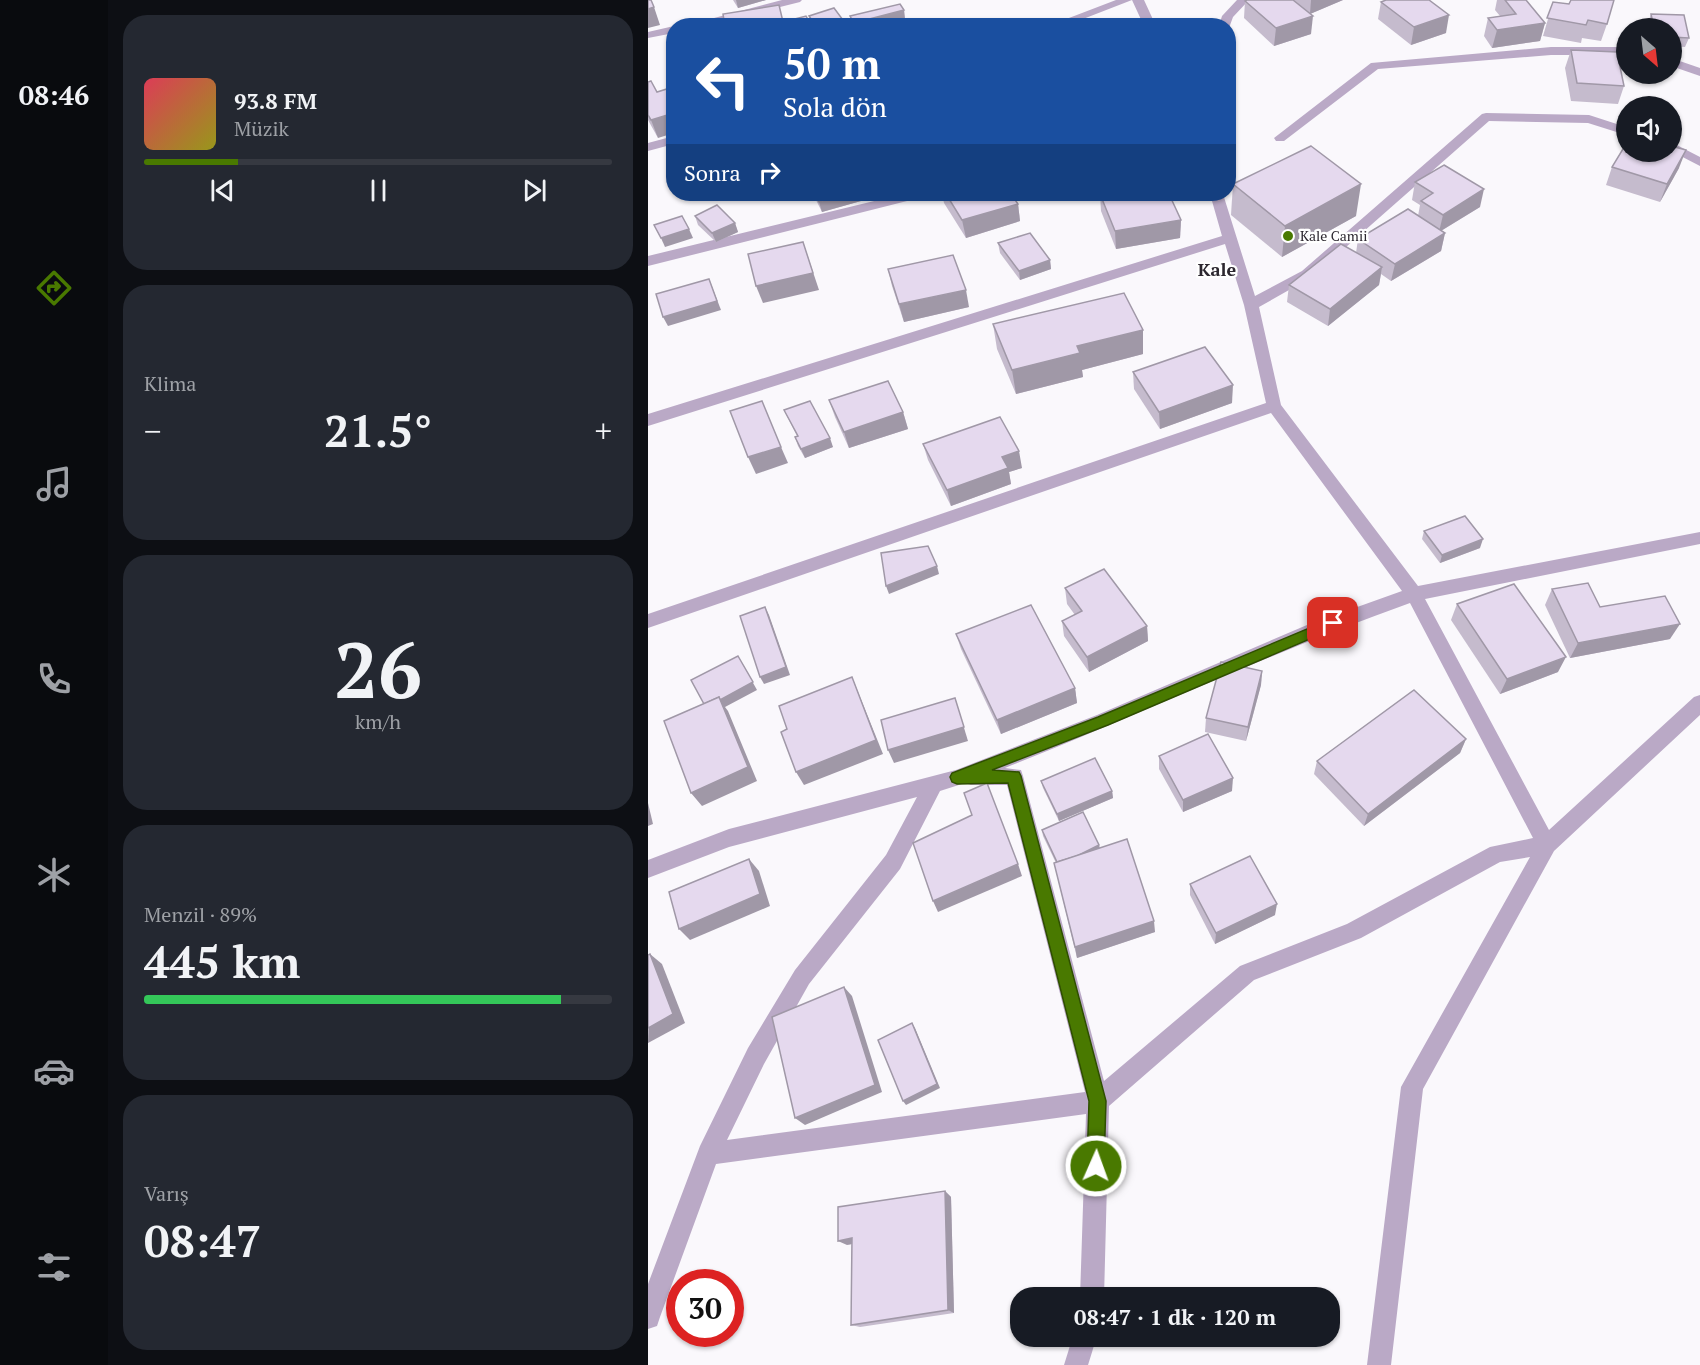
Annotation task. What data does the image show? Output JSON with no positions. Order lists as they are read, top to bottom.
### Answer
{
  "districts": ["Kale"],
  "places": ["Kale Camii"],
  "north": "bottom right",
  "page": {
    "tabs": "08:46",
    "turn": ["50 m", "Sola dön"],
    "song": ["93.8 FM", "Müzik"],
    "then": "Sonra",
    "tile": [
      "Klima",
      ["26", "km/h"],
      ["Menzil · 89%", "445 km"],
      ["Varış", "08:47"]
    ],
    "heat": ["−", "21.5°", "+"],
    "limit": "30",
    "trip": "08:47 · 1 dk · 120 m"
  }
}
